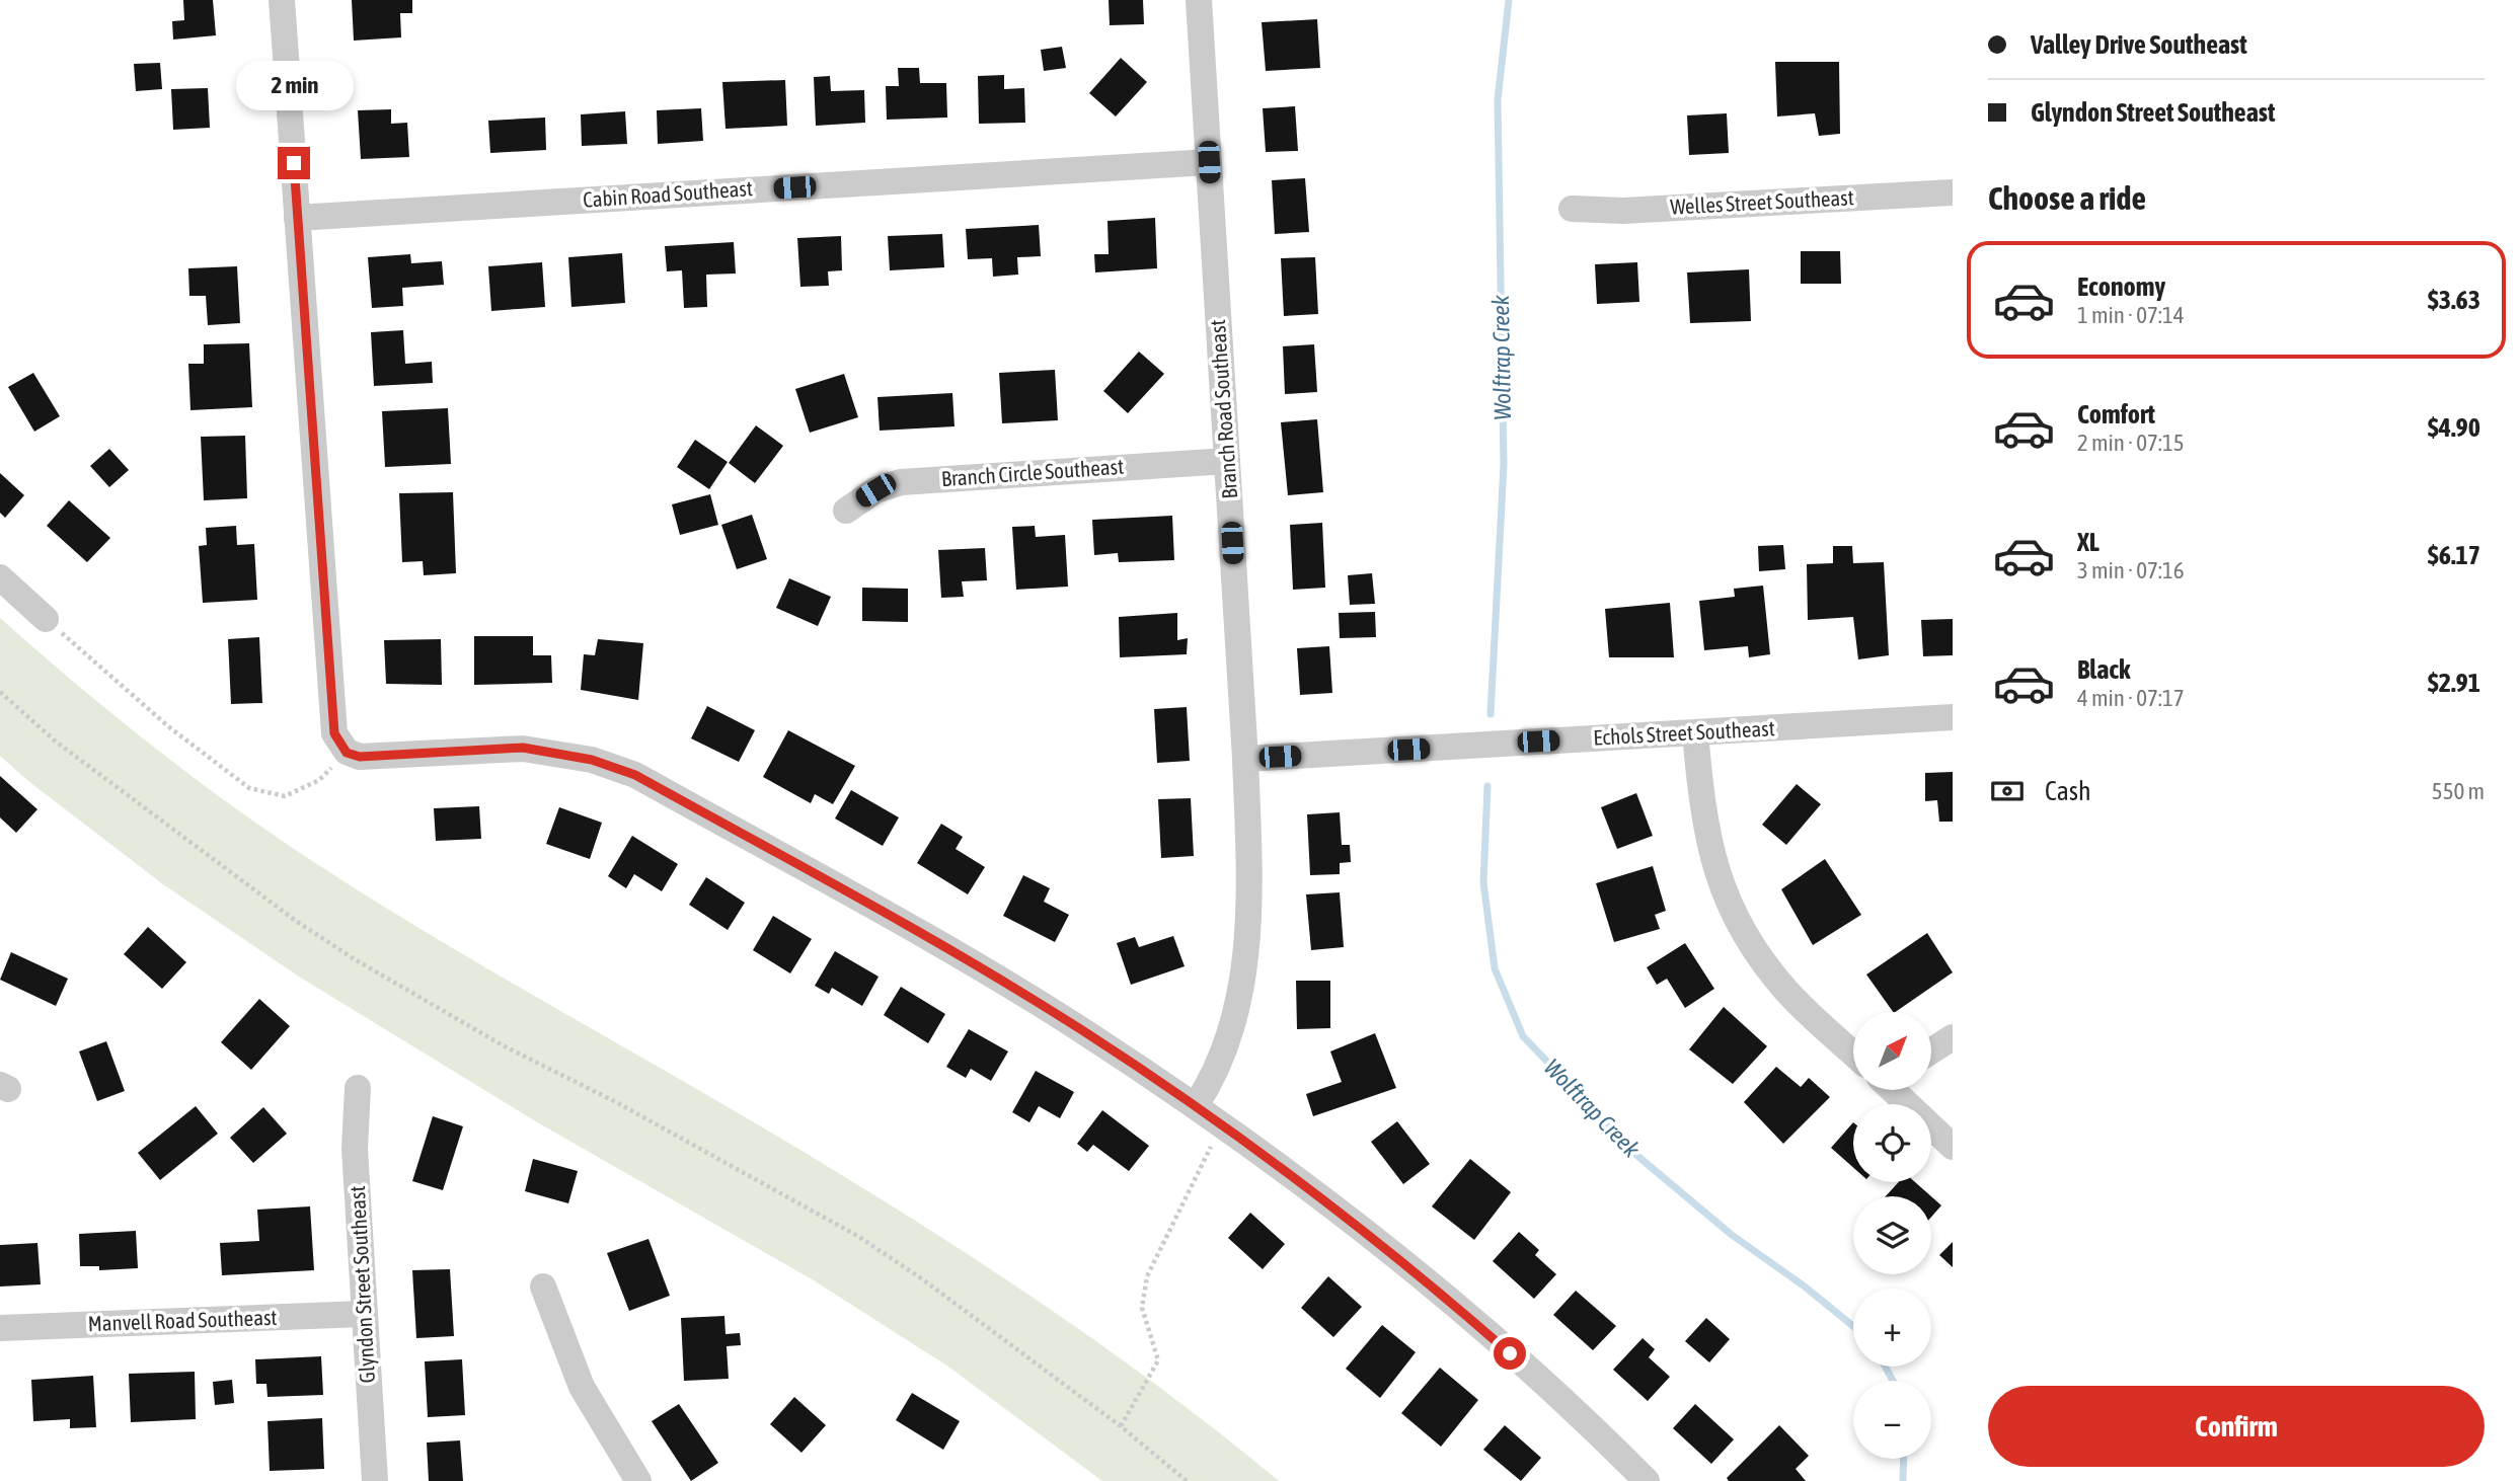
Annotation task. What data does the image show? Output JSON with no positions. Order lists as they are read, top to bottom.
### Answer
{
  "streets": {
    "street": [
      "Cabin Road Southeast",
      "Welles Street Southeast",
      "Branch Road Southeast",
      "Branch Circle Southeast",
      "Echols Street Southeast",
      "Glyndon Street Southeast",
      "Manvell Road Southeast"
    ]
  },
  "crossings": [
    ["Cabin Road Southeast", "Branch Road Southeast"],
    ["Branch Road Southeast", "Branch Circle Southeast"],
    ["Branch Road Southeast", "Echols Street Southeast"],
    ["Glyndon Street Southeast", "Manvell Road Southeast"]
  ],
  "water": ["Wolftrap Creek"],
  "north": "top right",
  "page": {
    "banner": ["Valley Drive Southeast", "Glyndon Street Southeast"],
    "bubble": "2 min",
    "heading": "Choose a ride",
    "list": [
      {
        "name": "Economy",
        "note": "1 min · 07:14",
        "value": "$3.63"
      },
      {
        "name": "Comfort",
        "note": "2 min · 07:15",
        "value": "$4.90"
      },
      {
        "name": "XL",
        "note": "3 min · 07:16",
        "value": "$6.17"
      },
      {
        "name": "Black",
        "note": "4 min · 07:17",
        "value": "$2.91"
      }
    ],
    "pay": ["Cash", "550 m"],
    "map_buttons": ["+", "−"],
    "buttons": "Confirm"
  }
}
